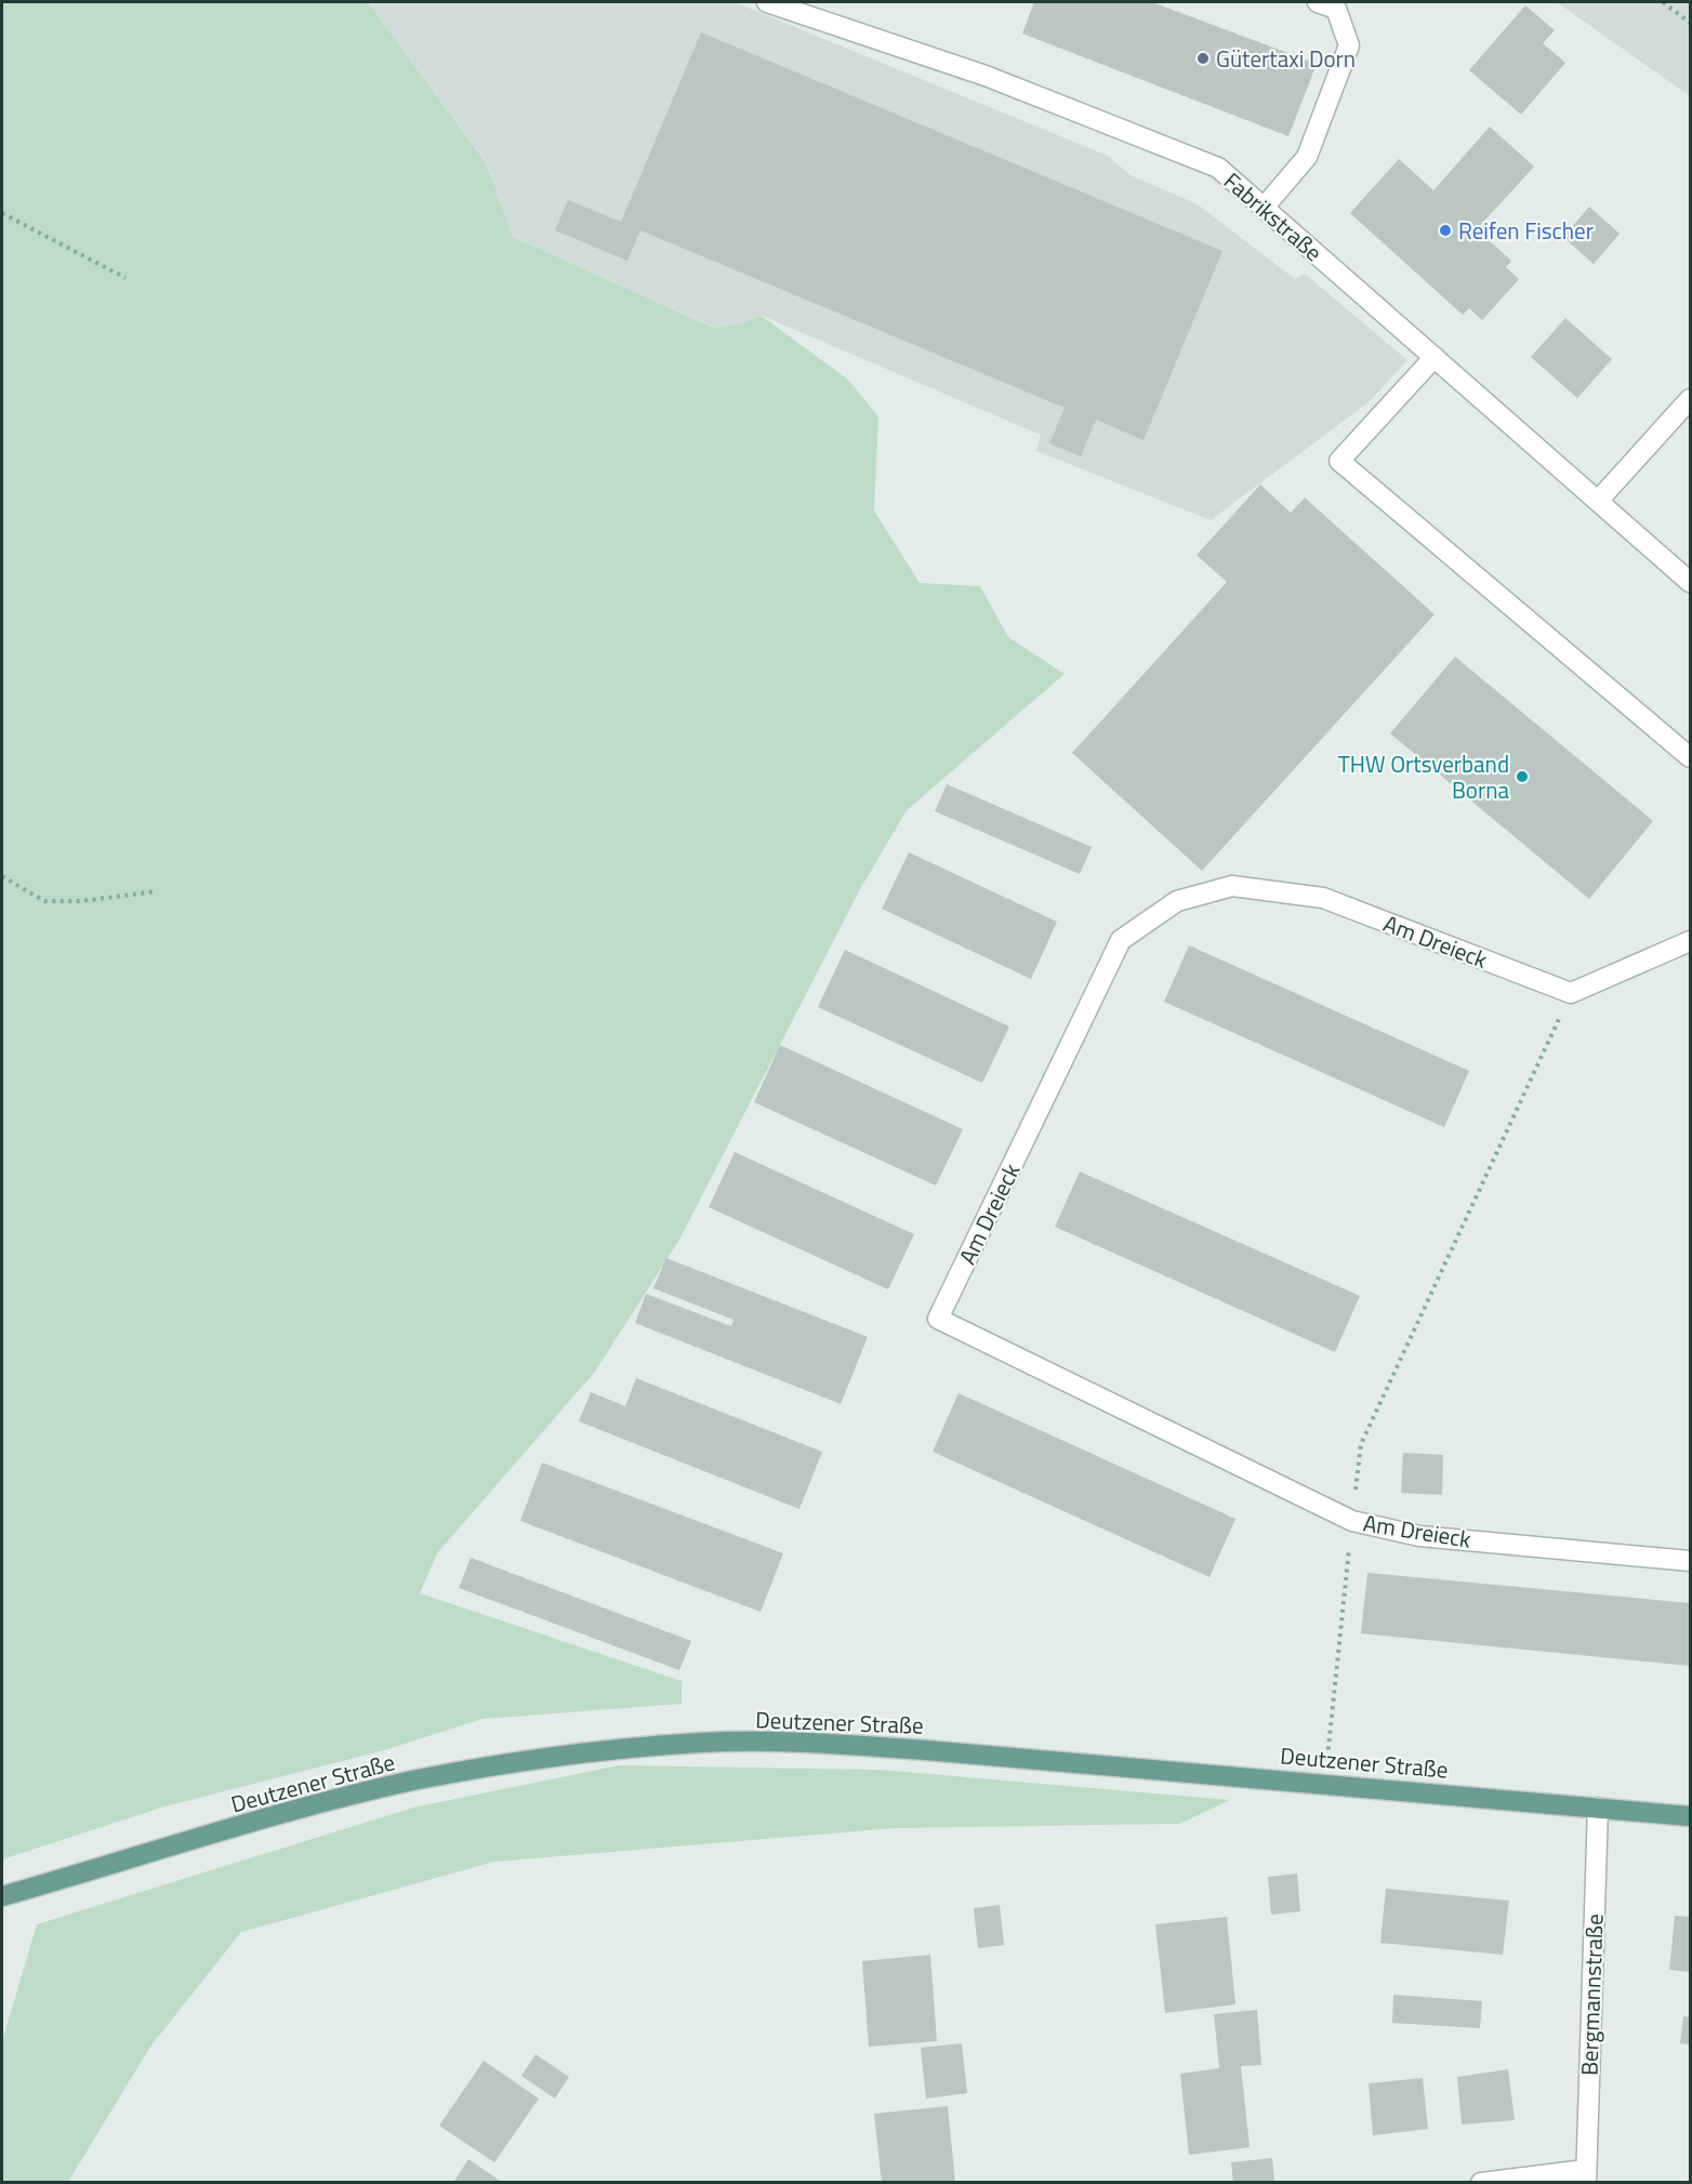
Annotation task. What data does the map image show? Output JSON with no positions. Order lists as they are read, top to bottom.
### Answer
{
  "streets": {
    "main road": ["Deutzener Straße"],
    "street": ["Fabrikstraße", "Am Dreieck", "Bergmannstraße"]
  },
  "crossings": [
    ["Deutzener Straße", "Bergmannstraße"]
  ],
  "places": ["Gütertaxi Dorn", "Reifen Fischer", "THW Ortsverband Borna"]
}
